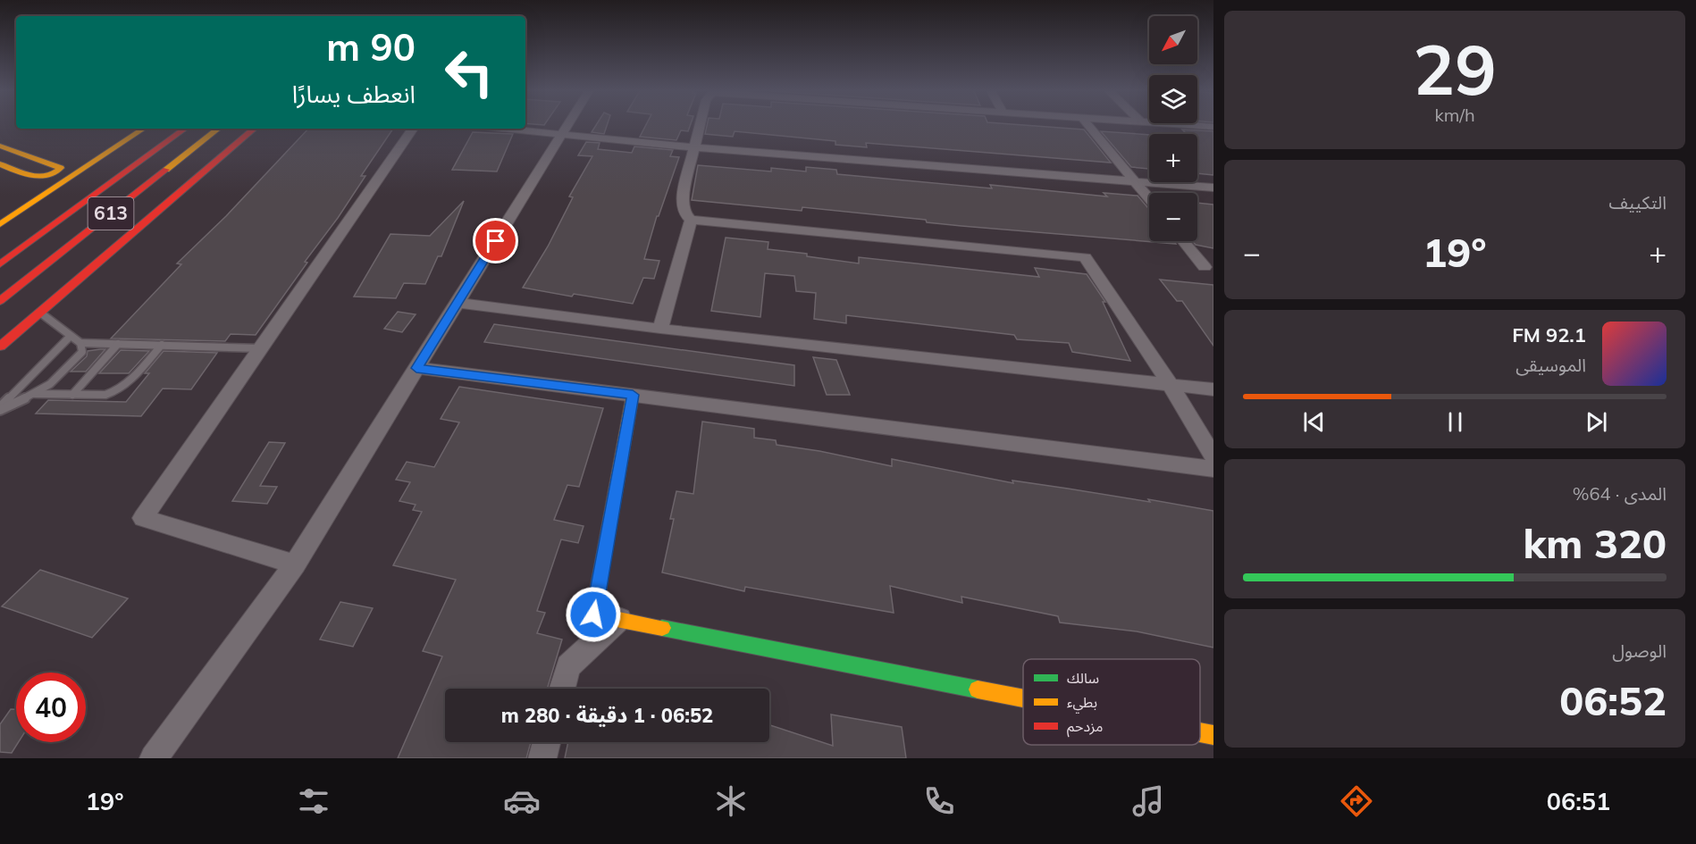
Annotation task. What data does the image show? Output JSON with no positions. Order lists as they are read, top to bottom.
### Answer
{
  "streets": {
    "main road": ["613"]
  },
  "legend": ["سالك", "بطيء", "مزدحم"],
  "north": "bottom left",
  "page": {
    "tile": [
      ["29", "km/h"],
      "التكييف",
      ["المدى · 64%", "320 km"],
      ["الوصول", "06:52"]
    ],
    "map_buttons": ["+", "−"],
    "turn": ["90 m", "انعطف يسارًا"],
    "heat": ["−", "19°", "+"],
    "song": ["92.1 FM", "الموسيقى"],
    "limit": "40",
    "trip": "06:52 · 1 دقيقة · 280 m",
    "tabs": ["06:51", "19°"]
  }
}
